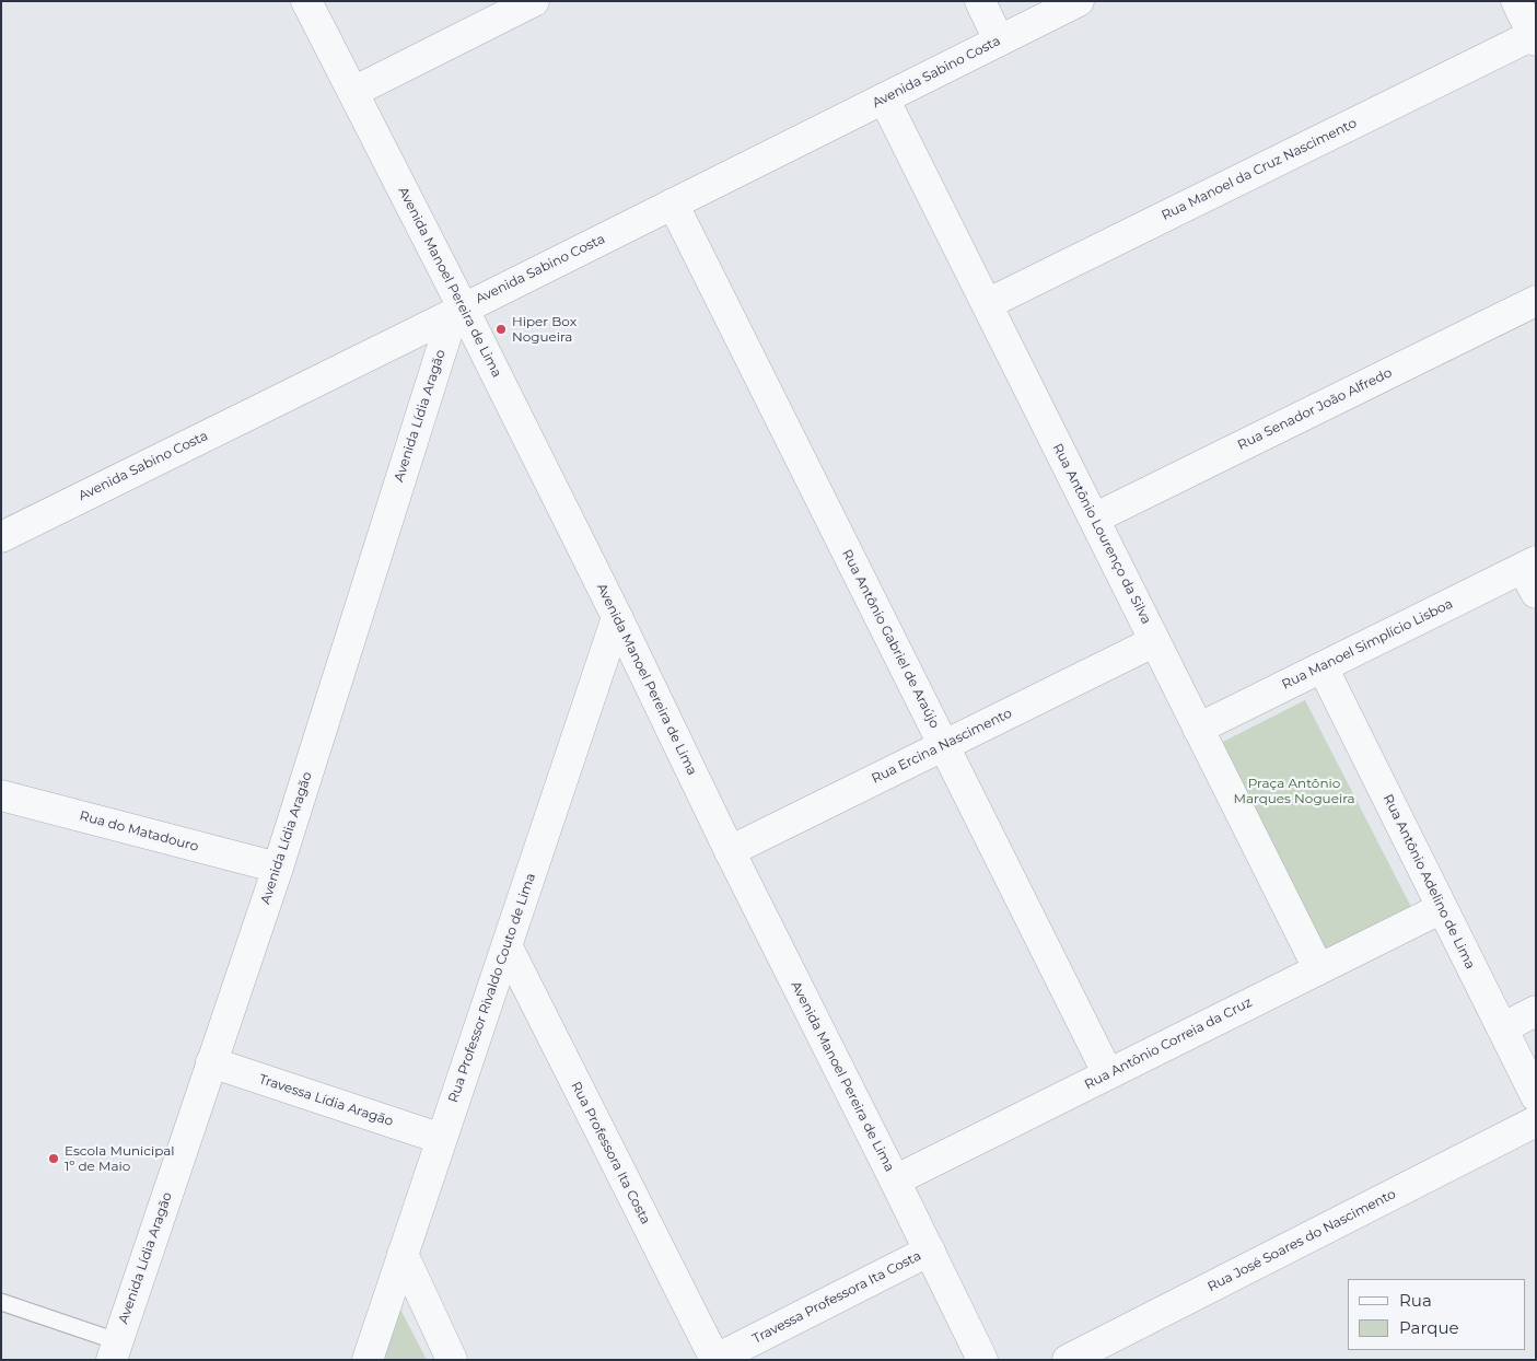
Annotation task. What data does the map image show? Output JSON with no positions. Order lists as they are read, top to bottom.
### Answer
{
  "streets": {
    "street": [
      "Avenida Sabino Costa",
      "Rua Manoel da Cruz Nascimento",
      "Avenida Manoel Pereira de Lima",
      "Rua Senador João Alfredo",
      "Avenida Lídia Aragão",
      "Rua Antônio Lourenço da Silva",
      "Rua Antônio Gabriel de Araújo",
      "Rua Manoel Simplício Lisboa",
      "Rua Ercina Nascimento",
      "Rua do Matadouro",
      "Rua Antônio Adelino de Lima",
      "Rua Professor Rivaldo Couto de Lima",
      "Rua Antônio Correia da Cruz",
      "Travessa Lídia Aragão",
      "Rua Professora Ita Costa",
      "Rua José Soares do Nascimento",
      "Travessa Professora Ita Costa"
    ]
  },
  "crossings": [
    ["Avenida Sabino Costa", "Avenida Manoel Pereira de Lima"],
    ["Avenida Sabino Costa", "Avenida Lídia Aragão"],
    ["Avenida Sabino Costa", "Rua Antônio Lourenço da Silva"],
    ["Avenida Sabino Costa", "Rua Antônio Gabriel de Araújo"],
    ["Rua Manoel da Cruz Nascimento", "Rua Antônio Lourenço da Silva"],
    ["Avenida Manoel Pereira de Lima", "Avenida Lídia Aragão"],
    ["Avenida Manoel Pereira de Lima", "Rua Ercina Nascimento"],
    ["Avenida Manoel Pereira de Lima", "Rua Professor Rivaldo Couto de Lima"],
    ["Avenida Manoel Pereira de Lima", "Rua Antônio Correia da Cruz"],
    ["Avenida Manoel Pereira de Lima", "Travessa Professora Ita Costa"],
    ["Rua Senador João Alfredo", "Rua Antônio Lourenço da Silva"],
    ["Avenida Lídia Aragão", "Rua do Matadouro"],
    ["Avenida Lídia Aragão", "Travessa Lídia Aragão"],
    ["Rua Antônio Lourenço da Silva", "Rua Manoel Simplício Lisboa"],
    ["Rua Antônio Lourenço da Silva", "Rua Ercina Nascimento"],
    ["Rua Antônio Lourenço da Silva", "Rua Antônio Correia da Cruz"],
    ["Rua Antônio Gabriel de Araújo", "Rua Ercina Nascimento"],
    ["Rua Antônio Gabriel de Araújo", "Rua Antônio Correia da Cruz"],
    ["Rua Manoel Simplício Lisboa", "Rua Antônio Adelino de Lima"],
    ["Rua Antônio Adelino de Lima", "Rua Antônio Correia da Cruz"],
    ["Rua Professor Rivaldo Couto de Lima", "Travessa Lídia Aragão"],
    ["Rua Professor Rivaldo Couto de Lima", "Rua Professora Ita Costa"],
    ["Rua Professora Ita Costa", "Travessa Professora Ita Costa"]
  ],
  "parks": ["Praça Antônio Marques Nogueira"],
  "places": ["Hiper Box Nogueira", "Escola Municipal 1º de Maio"],
  "legend": ["Rua", "Parque"]
}
